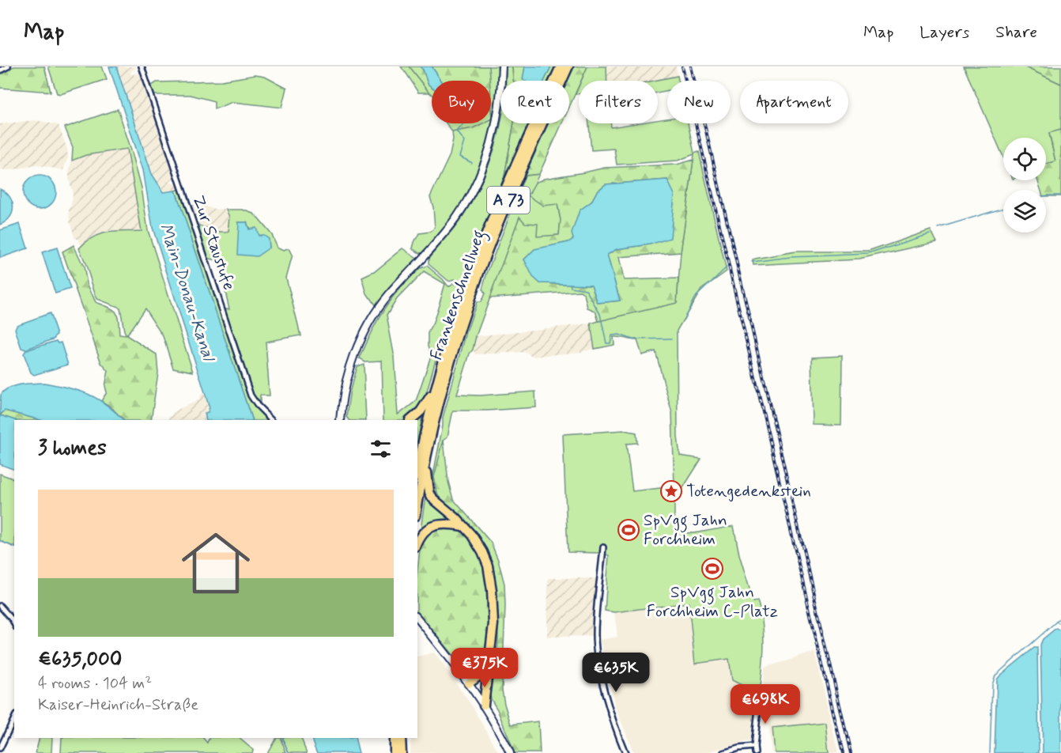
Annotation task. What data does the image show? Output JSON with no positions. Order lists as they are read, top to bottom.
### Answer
{
  "streets": {
    "highway": ["A 73", "Frankenschnellweg"],
    "street": ["Zur Staustufe"]
  },
  "water": ["Main-Donau-Kanal"],
  "places": {
    "place": ["Totengedenkstein"],
    "sports": ["SpVgg Jahn Forchheim", "SpVgg Jahn Forchheim C-Platz"]
  },
  "page": {
    "header": "Map",
    "nav": ["Map", "Layers", "Share"],
    "chip": [
      "Buy",
      "Rent",
      "Filters",
      "New",
      "Apartment"
    ],
    "heading": "3 homes",
    "list": [
      {
        "name": "€635,000",
        "note": "4 rooms · 104 m² · Kaiser-Heinrich-Straße"
      }
    ],
    "price": ["€375K", "€635K", "€698K"]
  }
}
